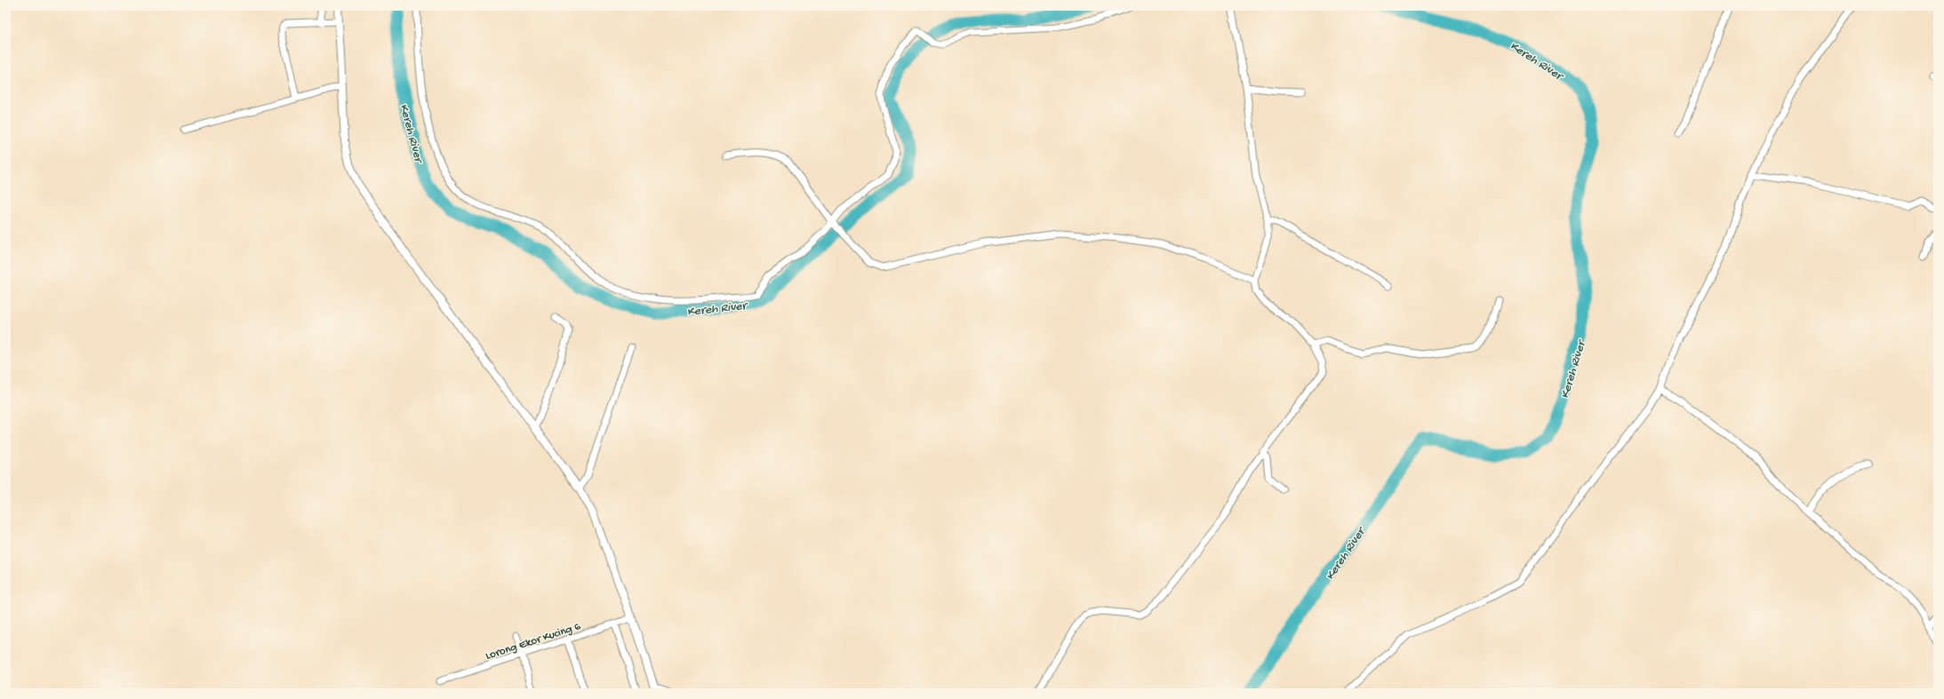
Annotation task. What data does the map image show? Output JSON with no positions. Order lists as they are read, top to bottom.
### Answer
{
  "streets": {
    "street": ["Lorong Ekor Kucing 6"]
  },
  "water": ["Kereh River"]
}
